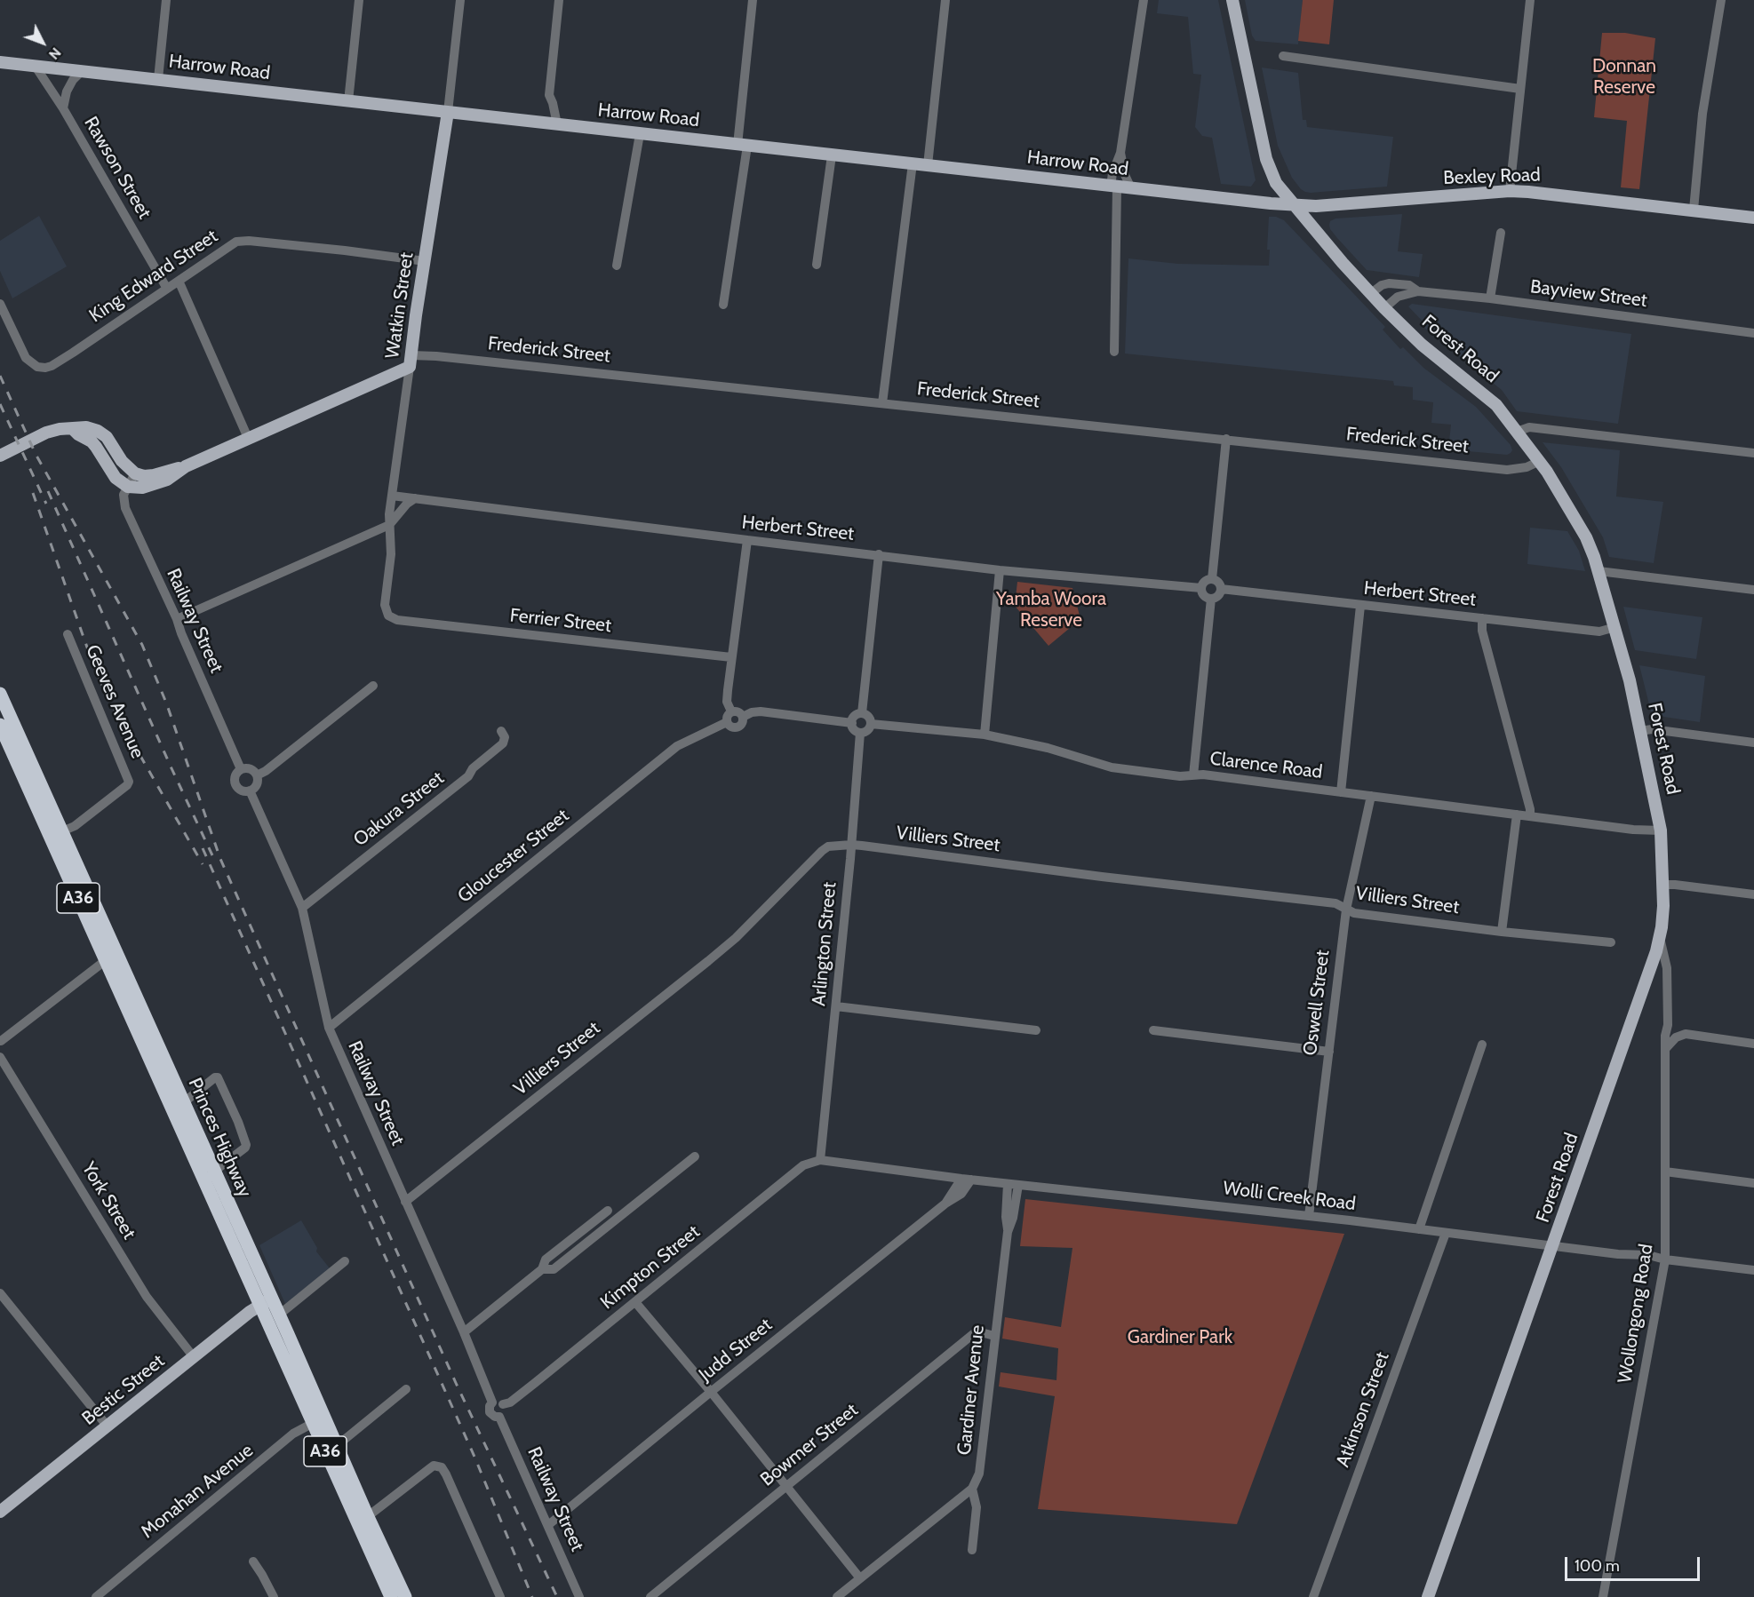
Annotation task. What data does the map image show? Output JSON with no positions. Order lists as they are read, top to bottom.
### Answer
{
  "streets": {
    "highway": ["A36", "Princes Highway"],
    "main road": [
      "Harrow Road",
      "Bexley Road",
      "Watkin Street",
      "Forest Road",
      "Frederick Street",
      "Bestic Street"
    ],
    "street": [
      "Rawson Street",
      "King Edward Street",
      "Bayview Street",
      "Herbert Street",
      "Railway Street",
      "Ferrier Street",
      "Geeves Avenue",
      "Clarence Road",
      "Oakura Street",
      "Villiers Street",
      "Gloucester Street",
      "Arlington Street",
      "Oswell Street",
      "Wolli Creek Road",
      "York Street",
      "Kimpton Street",
      "Wollongong Road",
      "Judd Street",
      "Gardiner Avenue",
      "Atkinson Street",
      "Bowmer Street",
      "Monahan Avenue"
    ]
  },
  "crossings": [
    ["Harrow Road", "Rawson Street"],
    ["Harrow Road", "Bexley Road"],
    ["Harrow Road", "Watkin Street"],
    ["Harrow Road", "Forest Road"],
    ["Rawson Street", "King Edward Street"],
    ["Bexley Road", "Forest Road"],
    ["King Edward Street", "Watkin Street"],
    ["Bayview Street", "Forest Road"],
    ["Watkin Street", "Frederick Street"],
    ["Watkin Street", "Herbert Street"],
    ["Watkin Street", "Ferrier Street"],
    ["Forest Road", "Frederick Street"],
    ["Forest Road", "Herbert Street"],
    ["Forest Road", "Clarence Road"],
    ["Forest Road", "Wolli Creek Road"],
    ["Forest Road", "Wollongong Road"],
    ["Frederick Street", "Railway Street"],
    ["Railway Street", "Oakura Street"],
    ["Railway Street", "Villiers Street"],
    ["Railway Street", "Gloucester Street"],
    ["Railway Street", "Kimpton Street"],
    ["Railway Street", "Judd Street"],
    ["Geeves Avenue", "Princes Highway"],
    ["Clarence Road", "Arlington Street"],
    ["Clarence Road", "Oswell Street"],
    ["Villiers Street", "Arlington Street"],
    ["Villiers Street", "Oswell Street"],
    ["Arlington Street", "Wolli Creek Road"],
    ["Arlington Street", "Kimpton Street"],
    ["Oswell Street", "Wolli Creek Road"],
    ["Princes Highway", "Bestic Street"],
    ["Princes Highway", "Monahan Avenue"],
    ["Wolli Creek Road", "Kimpton Street"],
    ["Wolli Creek Road", "Wollongong Road"],
    ["Wolli Creek Road", "Judd Street"],
    ["Wolli Creek Road", "Gardiner Avenue"],
    ["Wolli Creek Road", "Atkinson Street"],
    ["York Street", "Bestic Street"],
    ["Gardiner Avenue", "Bowmer Street"]
  ],
  "parks": ["Donnan Reserve", "Yamba Woora Reserve", "Gardiner Park"],
  "scale_bar": "100 m",
  "north": "bottom right"
}
